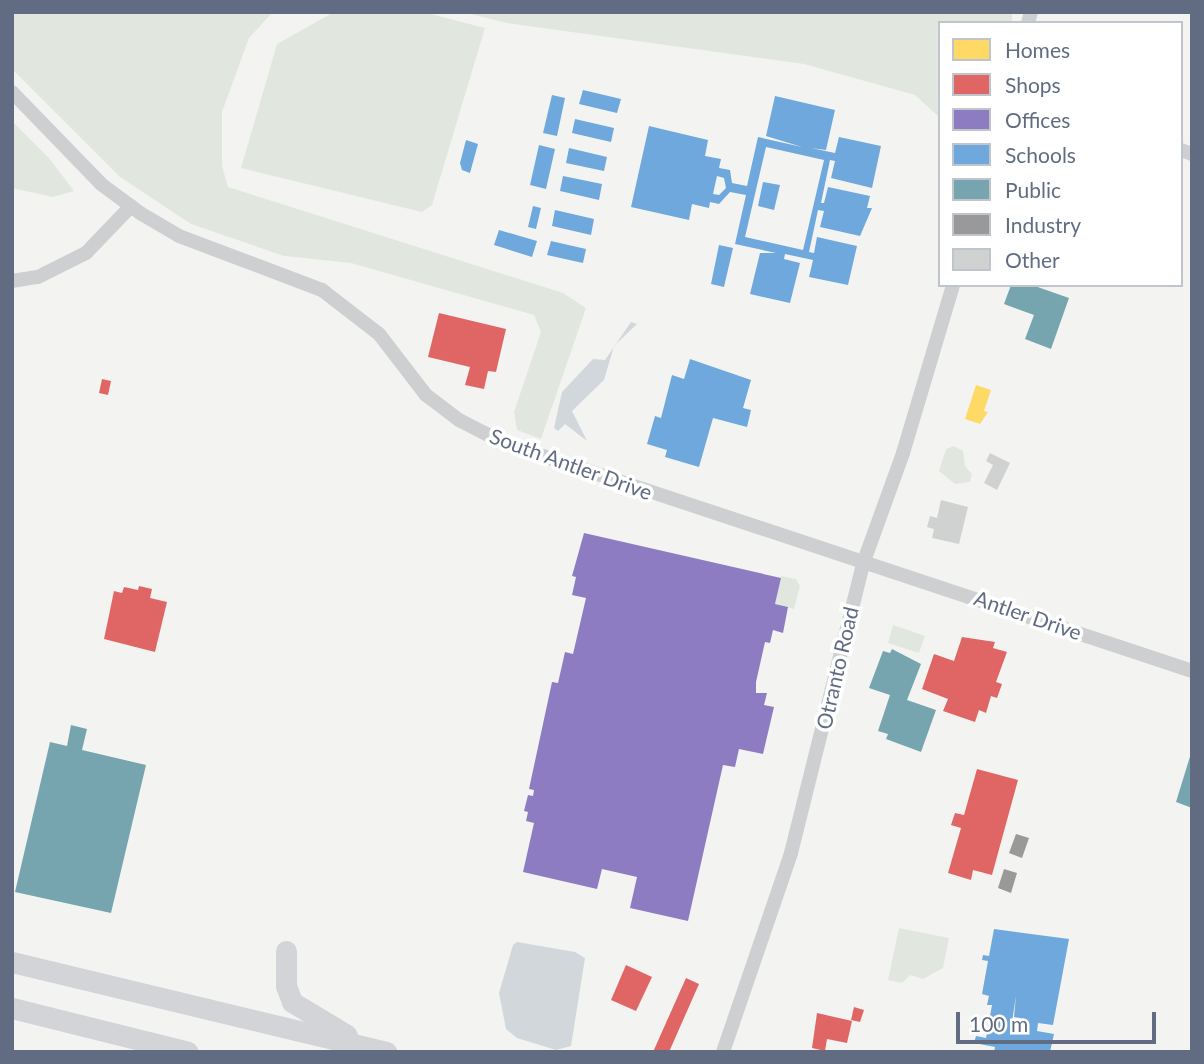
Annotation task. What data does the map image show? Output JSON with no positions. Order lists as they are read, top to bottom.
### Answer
{
  "streets": {
    "street": ["South Antler Drive", "Antler Drive", "Otranto Road"]
  },
  "crossings": [
    ["South Antler Drive", "Antler Drive"],
    ["South Antler Drive", "Otranto Road"],
    ["Antler Drive", "Otranto Road"]
  ],
  "legend": [
    "Homes",
    "Shops",
    "Offices",
    "Schools",
    "Public",
    "Industry",
    "Other"
  ],
  "scale_bar": "100 m"
}
